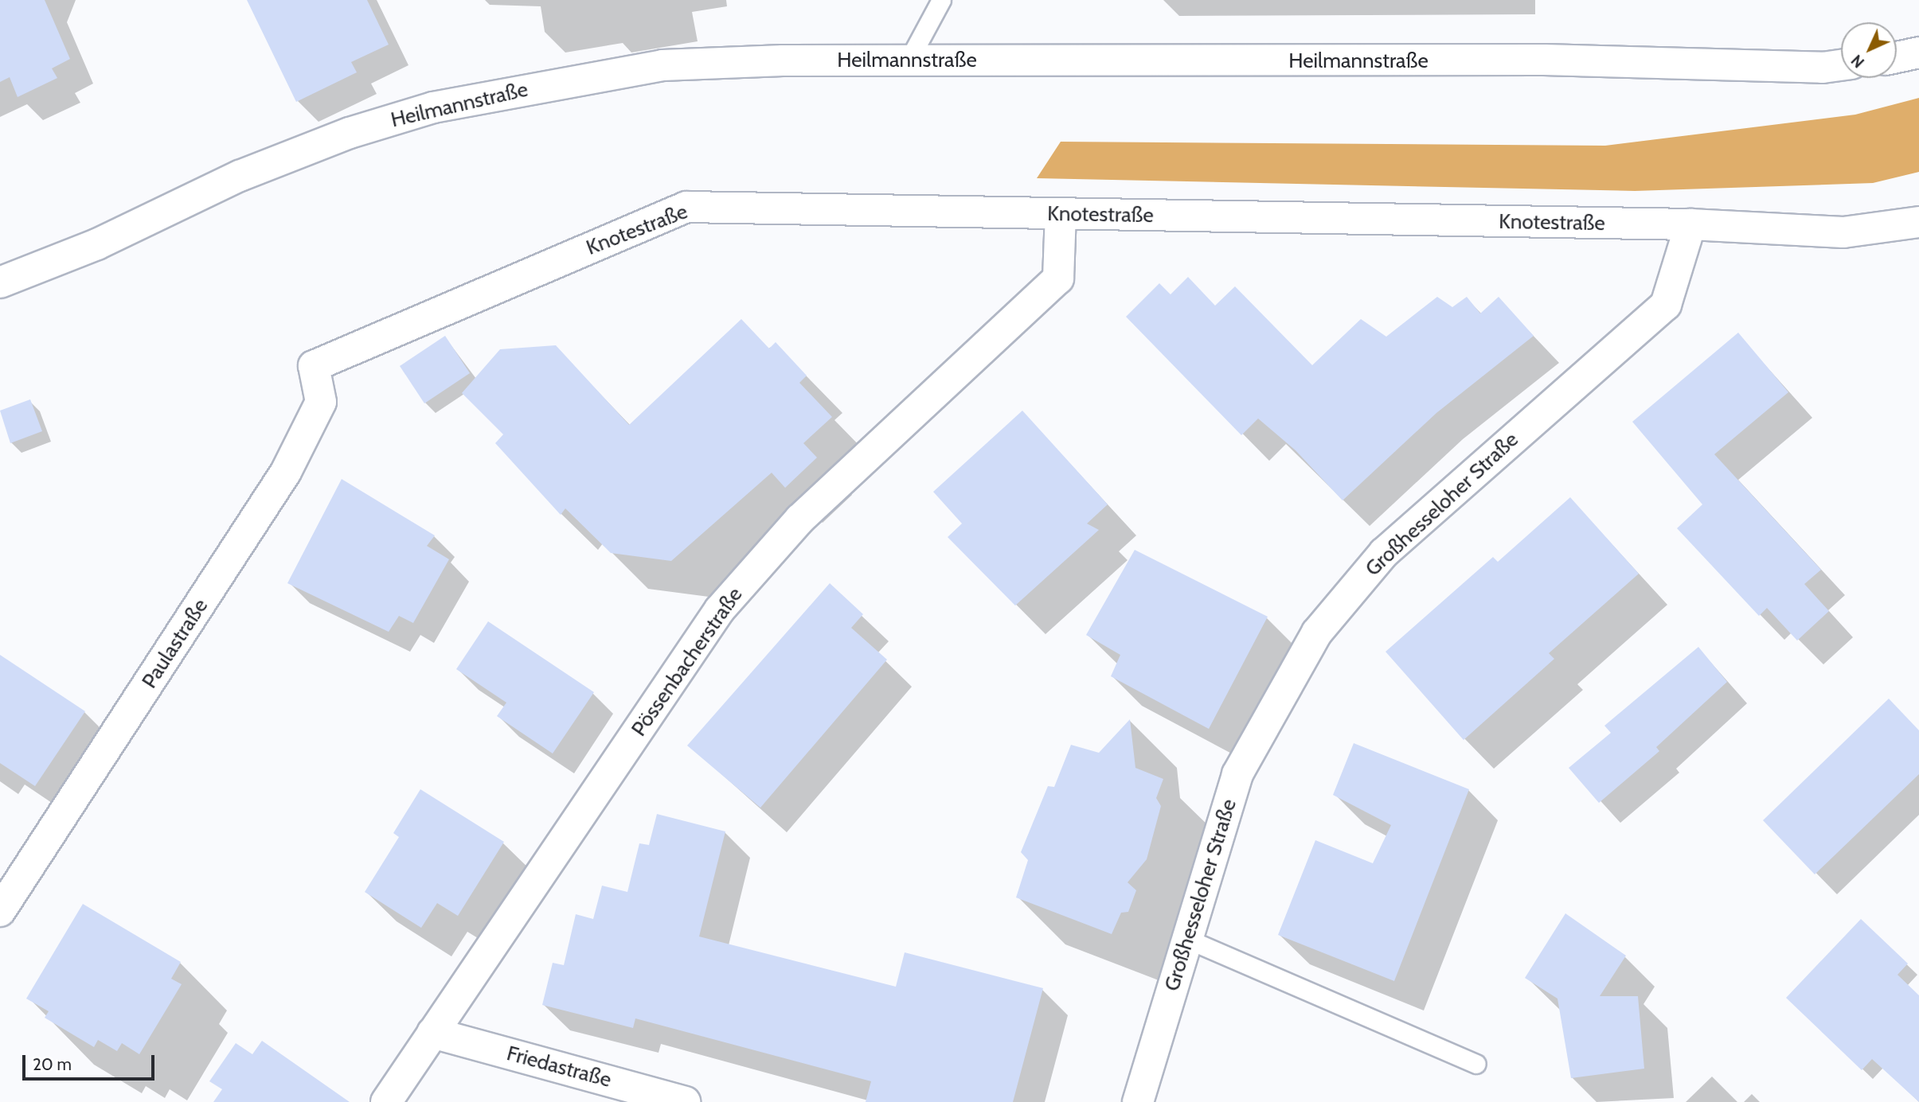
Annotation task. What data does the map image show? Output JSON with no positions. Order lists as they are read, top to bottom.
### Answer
{
  "streets": {
    "street": [
      "Heilmannstraße",
      "Knotestraße",
      "Großhesseloher Straße",
      "Paulastraße",
      "Pössenbacherstraße",
      "Friedastraße"
    ]
  },
  "crossings": [
    ["Knotestraße", "Großhesseloher Straße"],
    ["Knotestraße", "Paulastraße"],
    ["Knotestraße", "Pössenbacherstraße"],
    ["Pössenbacherstraße", "Friedastraße"]
  ],
  "scale_bar": "20 m",
  "north": "bottom left"
}
